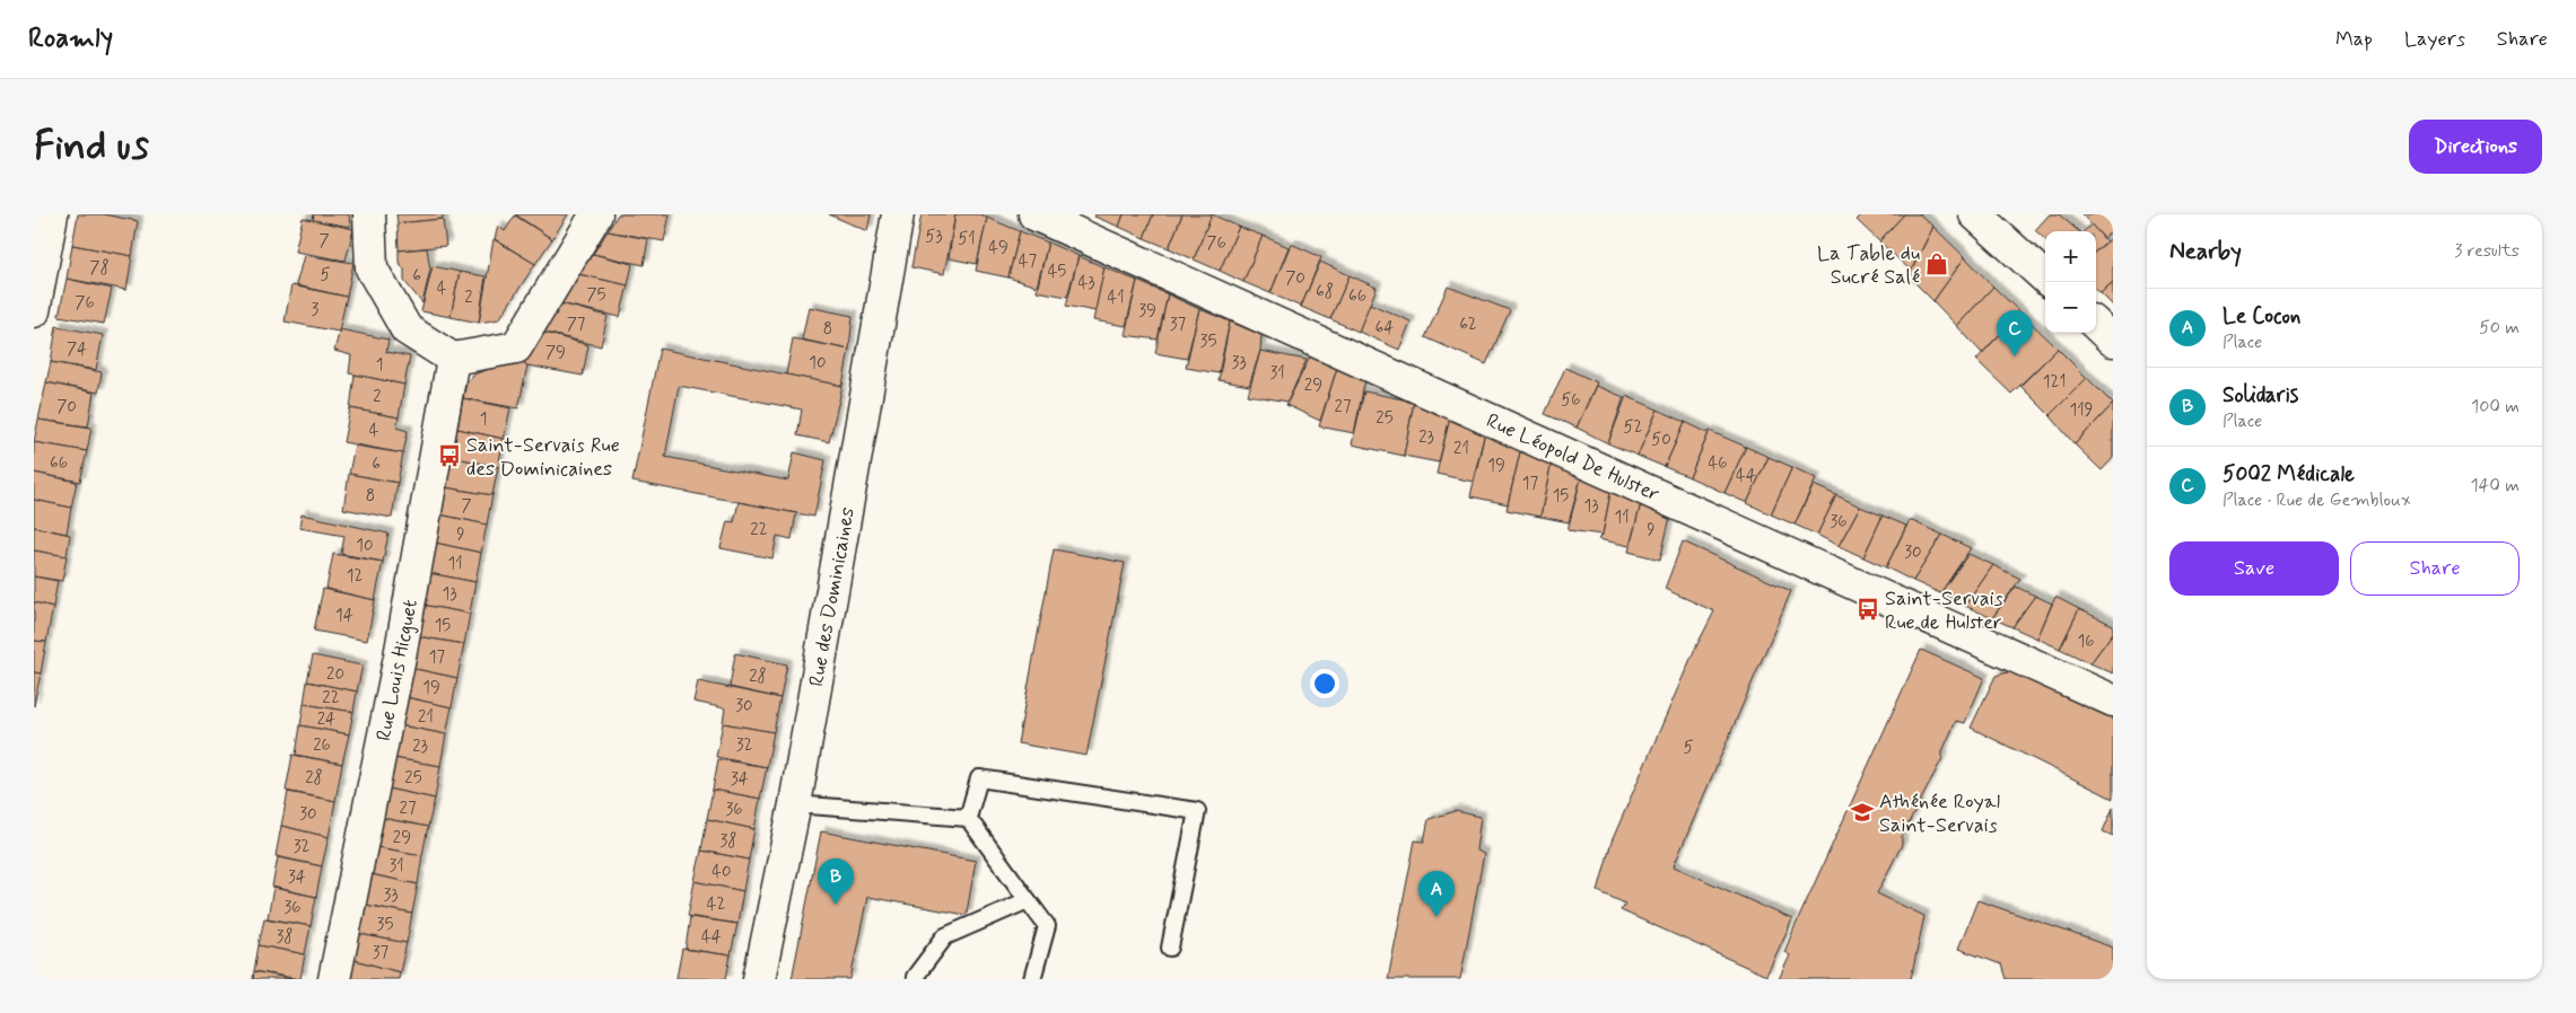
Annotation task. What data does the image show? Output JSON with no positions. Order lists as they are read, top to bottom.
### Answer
{
  "streets": {
    "street": ["Rue Léopold De Hulster", "Rue des Dominicaines", "Rue Louis Hicguet"]
  },
  "places": {
    "shop": ["La Table du Sucré Salé"],
    "bus stop": ["Saint-Servais Rue des Dominicaines", "Saint-Servais Rue de Hulster"],
    "school or university": ["Athénée Royal Saint-Servais"]
  },
  "house_numbers": [
    "53",
    "51",
    "7",
    "76",
    "49",
    "47",
    "78",
    "45",
    "5",
    "6",
    "70",
    "43",
    "4",
    "68",
    "75",
    "66",
    "2",
    "41",
    "76",
    "3",
    "39",
    "77",
    "37",
    "62",
    "64",
    "8",
    "35",
    "74",
    "79",
    "10",
    "33",
    "1",
    "31",
    "121",
    "29",
    "2",
    "56",
    "70",
    "27",
    "119",
    "25",
    "1",
    "52",
    "4",
    "23",
    "50",
    "21",
    "66",
    "46",
    "6",
    "19",
    "44",
    "17",
    "8",
    "15",
    "7",
    "13",
    "11",
    "36",
    "22",
    "9",
    "9",
    "10",
    "30",
    "11",
    "12",
    "13",
    "14",
    "15",
    "16",
    "17",
    "20",
    "28",
    "19",
    "22",
    "30",
    "21",
    "24",
    "26",
    "32",
    "23",
    "5",
    "28",
    "25",
    "34",
    "27",
    "36",
    "30",
    "29",
    "38",
    "32",
    "31",
    "40",
    "34",
    "33",
    "42",
    "36",
    "35",
    "38",
    "44",
    "37"
  ],
  "page": {
    "header": "Roamly",
    "nav": ["Map", "Layers", "Share"],
    "buttons": [
      "Directions",
      ["Save", "Share"]
    ],
    "title": "Find us",
    "heading": ["Nearby", "3 results"],
    "map_buttons": ["+", "−"],
    "list": [
      {
        "mark": "A",
        "name": "Le Cocon",
        "note": "Place",
        "value": "50 m"
      },
      {
        "mark": "B",
        "name": "Solidaris",
        "note": "Place",
        "value": "100 m"
      },
      {
        "mark": "C",
        "name": "5002 Médicale",
        "note": "Place · Rue de Gembloux",
        "value": "140 m"
      }
    ],
    "pins": ["C", "B", "A"]
  }
}
